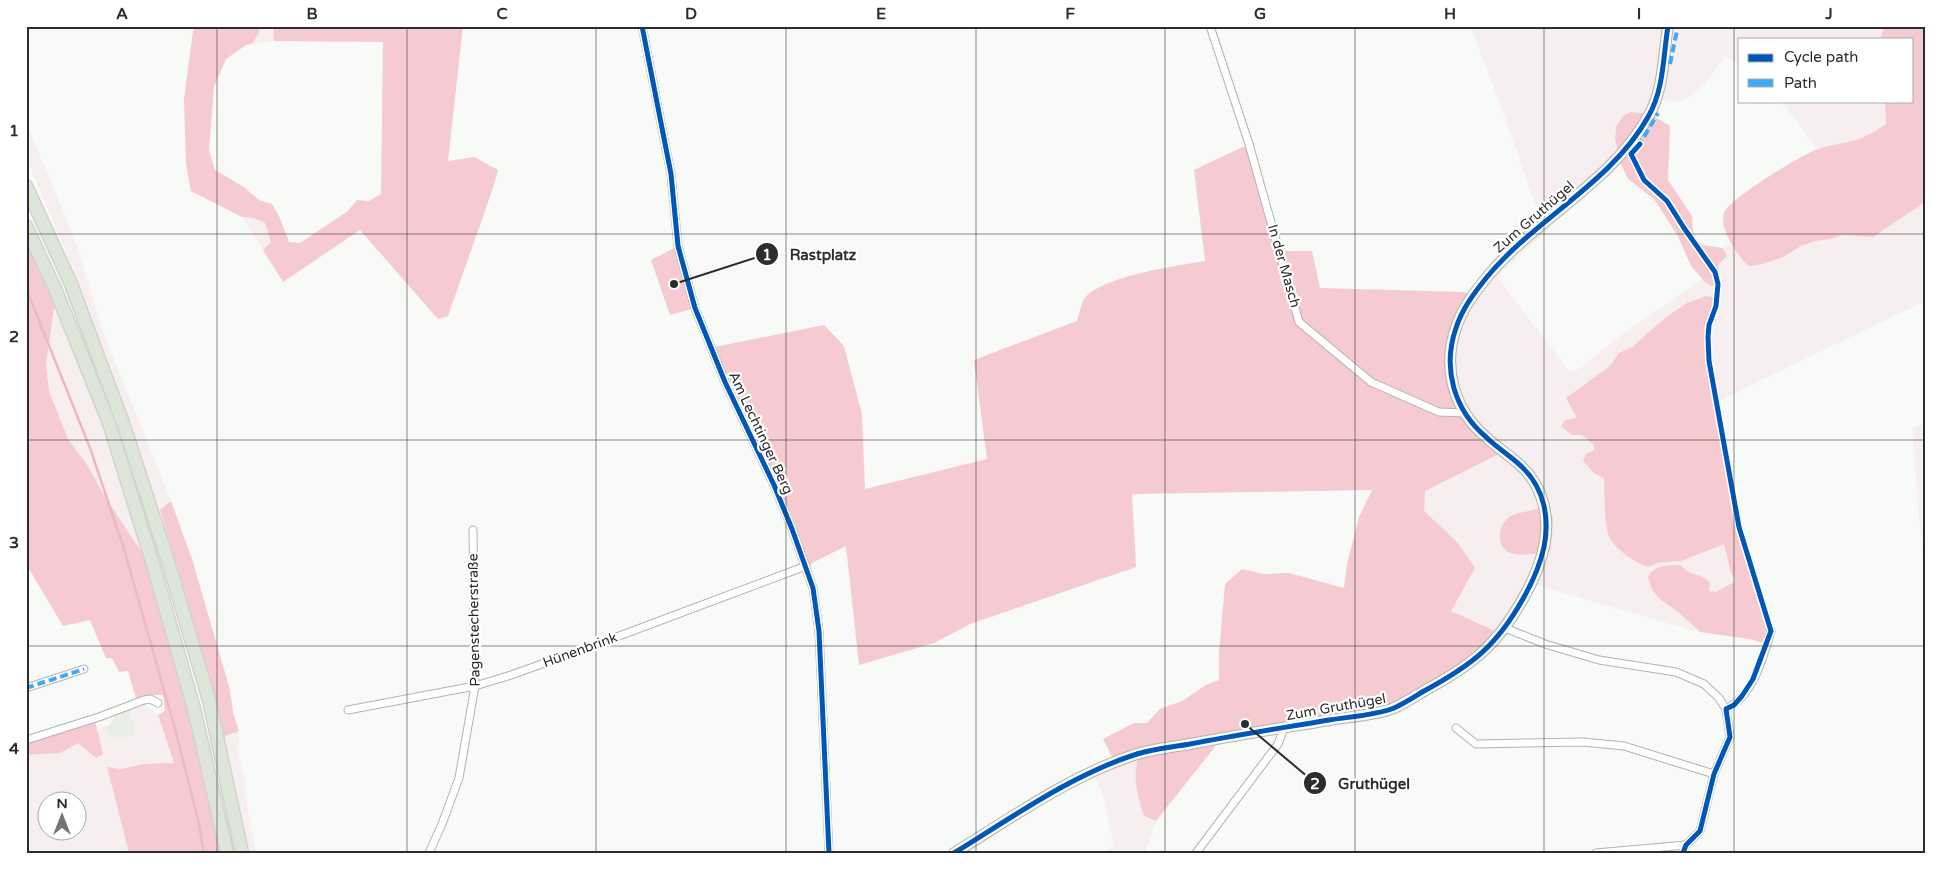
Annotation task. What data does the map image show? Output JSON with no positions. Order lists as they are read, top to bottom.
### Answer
{
  "streets": {
    "street": [
      "Zum Gruthügel",
      "In der Masch",
      "Am Lechtinger Berg",
      "Pagenstecherstraße",
      "Hünenbrink"
    ]
  },
  "crossings": [
    ["Zum Gruthügel", "In der Masch"],
    ["Am Lechtinger Berg", "Hünenbrink"],
    ["Pagenstecherstraße", "Hünenbrink"]
  ],
  "places": ["Rastplatz", "Gruthügel"],
  "legend": ["Cycle path", "Path"],
  "north": "top",
  "grid": {
    "columns": [
      "A",
      "B",
      "C",
      "D",
      "E",
      "F",
      "G",
      "H",
      "I",
      "J"
    ],
    "rows": [
      "1",
      "2",
      "3",
      "4"
    ]
  }
}
